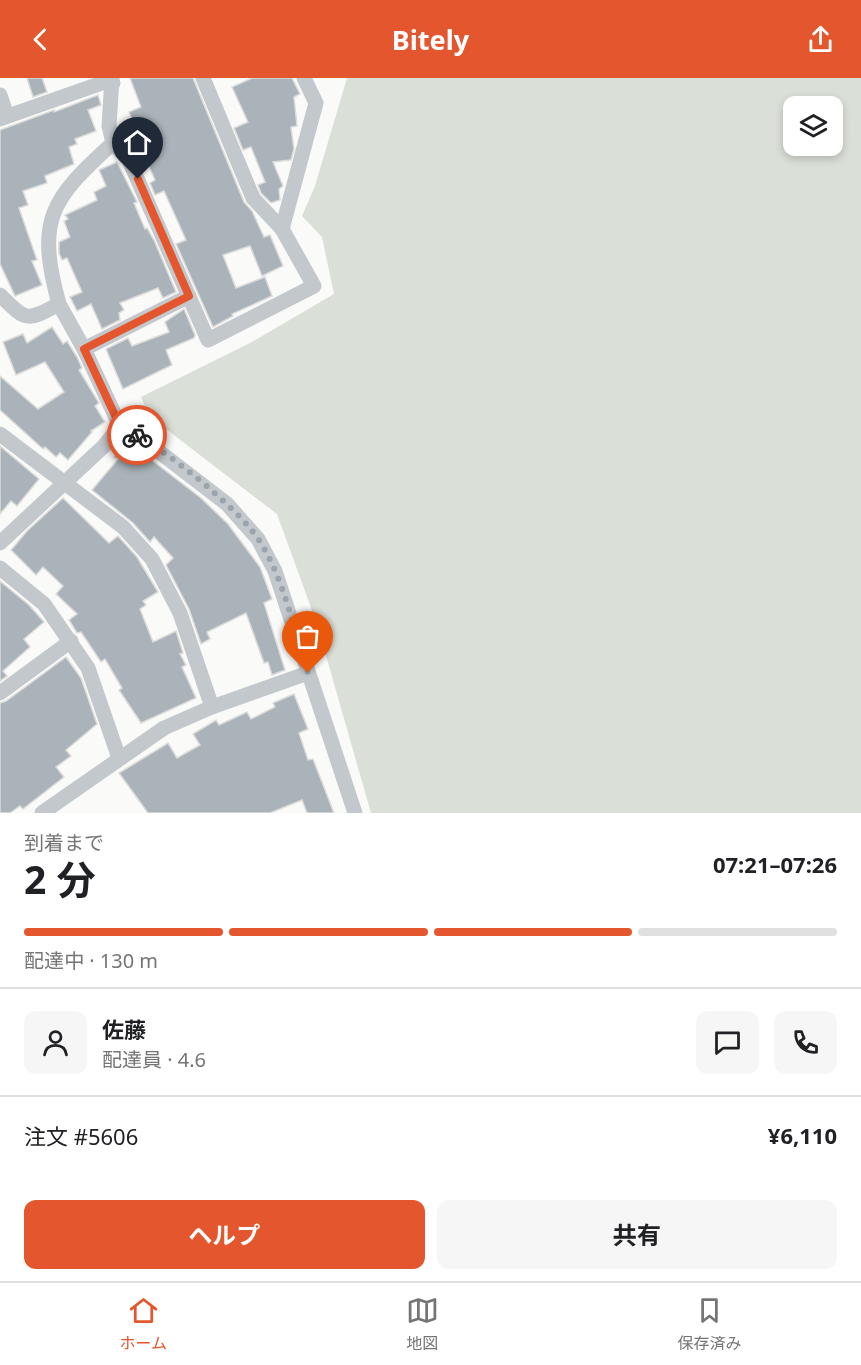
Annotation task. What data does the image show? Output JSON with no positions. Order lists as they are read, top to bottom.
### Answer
{
  "page": {
    "header": "Bitely",
    "heading": ["2 分", "到着まで", "07:21–07:26"],
    "panel": [
      "佐藤",
      "配達員 · 4.6",
      "注文 #5606",
      "¥6,110"
    ],
    "bar": "配達中 · 130 m",
    "buttons": ["ヘルプ", "共有"],
    "tabs": ["ホーム", "地図", "保存済み"]
  }
}
